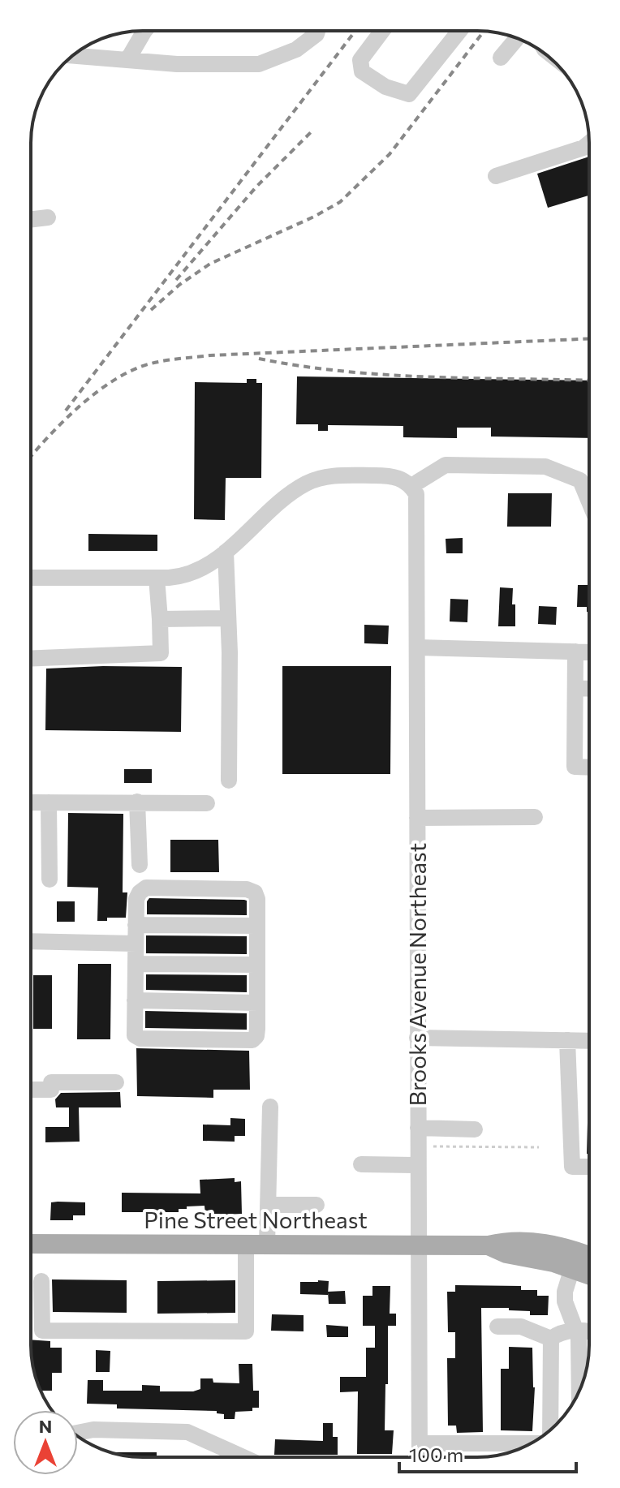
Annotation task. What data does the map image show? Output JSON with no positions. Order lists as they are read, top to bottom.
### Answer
{
  "streets": {
    "main road": ["Pine Street Northeast"],
    "street": ["Brooks Avenue Northeast"]
  },
  "crossings": [
    ["Brooks Avenue Northeast", "Pine Street Northeast"]
  ],
  "scale_bar": "100 m",
  "north": "top"
}
